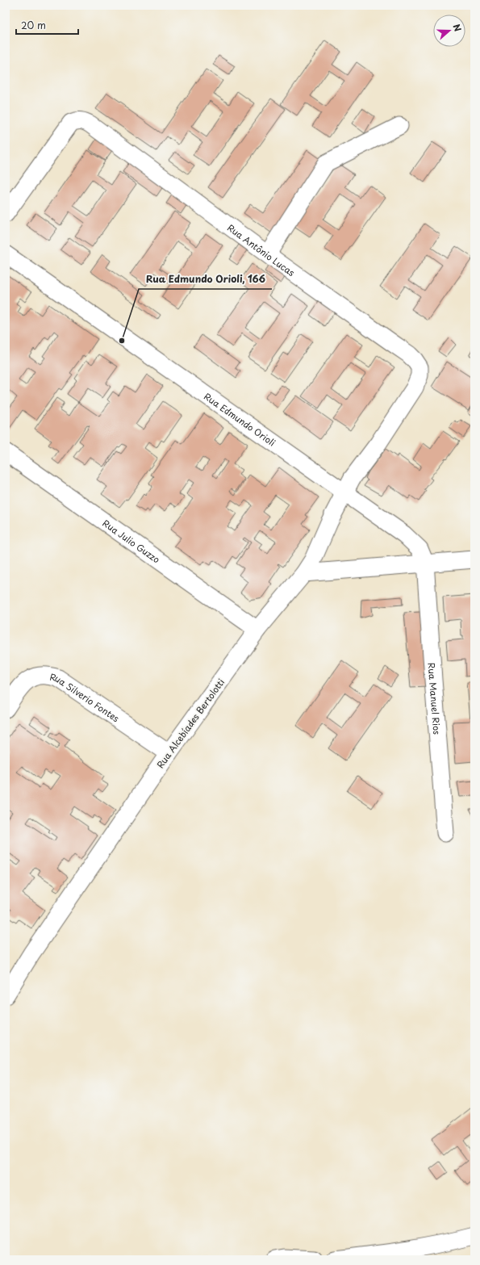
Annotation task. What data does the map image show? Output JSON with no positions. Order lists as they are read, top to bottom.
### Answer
{
  "streets": {
    "street": [
      "Rua Antônio Lucas",
      "Rua Edmundo Orioli",
      "Rua Julio Guzzo",
      "Rua Silverio Fontes",
      "Rua Manuel Rios",
      "Rua Alcebíades Bertolotti"
    ]
  },
  "crossings": [
    ["Rua Antônio Lucas", "Rua Edmundo Orioli"],
    ["Rua Antônio Lucas", "Rua Alcebíades Bertolotti"],
    ["Rua Edmundo Orioli", "Rua Manuel Rios"],
    ["Rua Edmundo Orioli", "Rua Alcebíades Bertolotti"],
    ["Rua Julio Guzzo", "Rua Alcebíades Bertolotti"],
    ["Rua Silverio Fontes", "Rua Alcebíades Bertolotti"]
  ],
  "places": ["Rua Edmundo Orioli, 166"],
  "scale_bar": "20 m",
  "north": "right"
}
